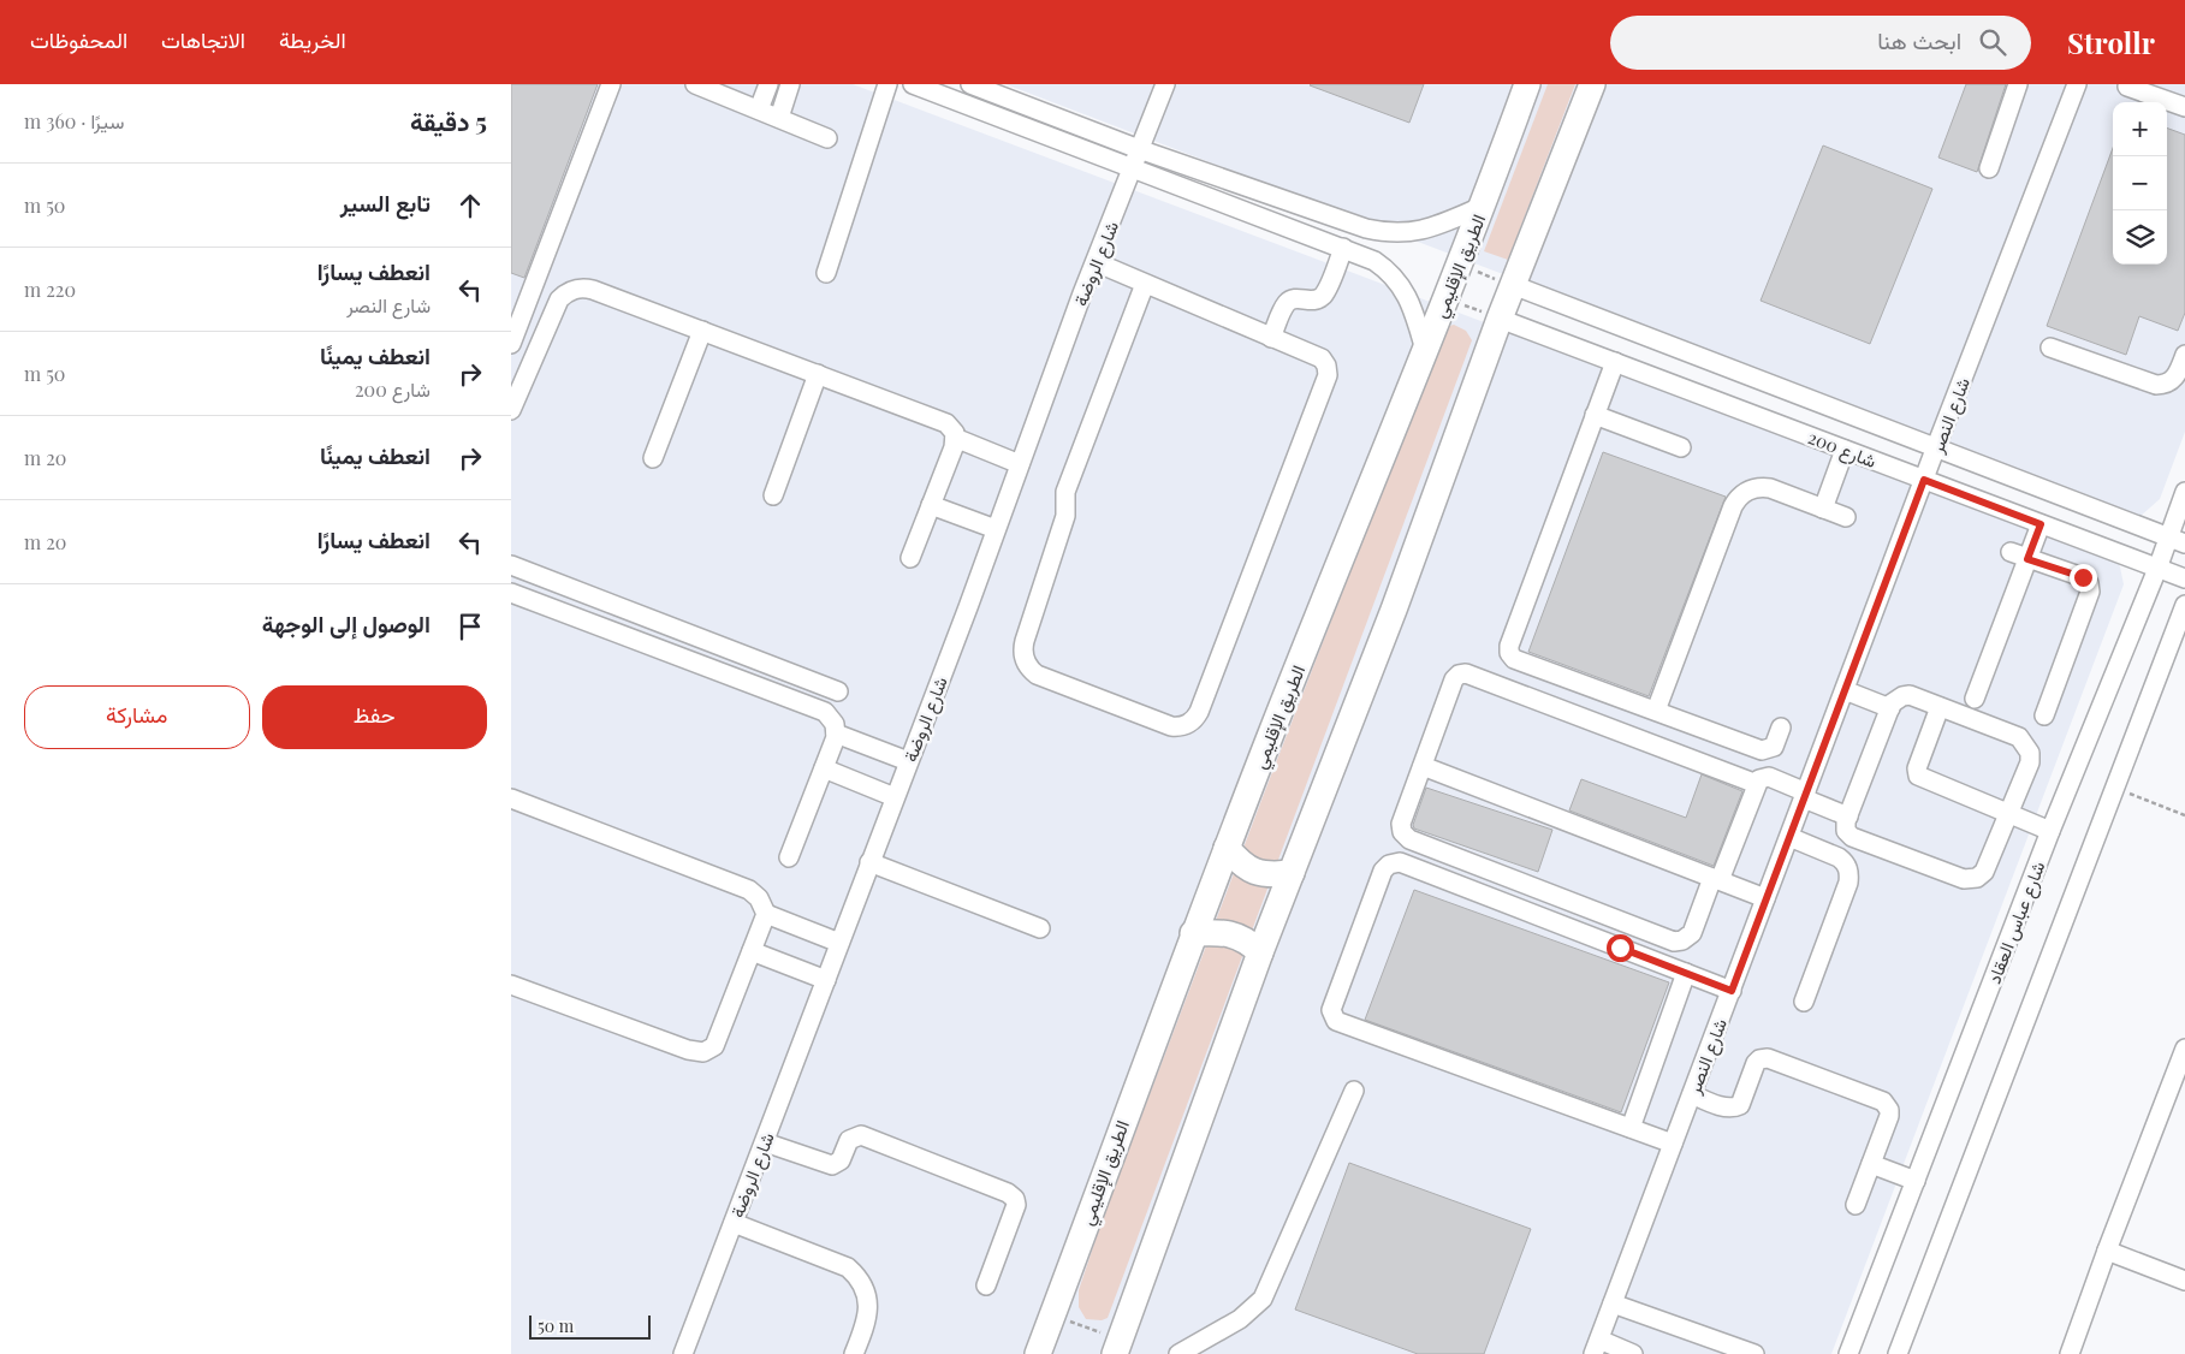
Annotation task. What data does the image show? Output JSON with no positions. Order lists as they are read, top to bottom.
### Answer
{
  "streets": {
    "highway": ["الطريق الإقليمي"],
    "street": [
      "شارع الروضة",
      "شارع النصر",
      "شارع 200",
      "شارع عباس العقاد"
    ]
  },
  "crossings": [
    ["شارع النصر", "شارع 200"],
    ["شارع 200", "شارع عباس العقاد"]
  ],
  "scale_bar": "50 m",
  "page": {
    "header": "Strollr",
    "search": "ابحث هنا",
    "nav": ["الخريطة", "الاتجاهات", "المحفوظات"],
    "heading": ["5 دقيقة", "سيرًا · 360 m"],
    "map_buttons": ["+", "−"],
    "list": [
      ["تابع السير", "50 m"],
      ["انعطف يسارًا", "شارع النصر", "220 m"],
      ["انعطف يمينًا", "شارع 200", "50 m"],
      ["انعطف يمينًا", "20 m"],
      ["انعطف يسارًا", "20 m"],
      "الوصول إلى الوجهة"
    ],
    "buttons": ["حفظ", "مشاركة"],
    "scale": "50 m"
  }
}
